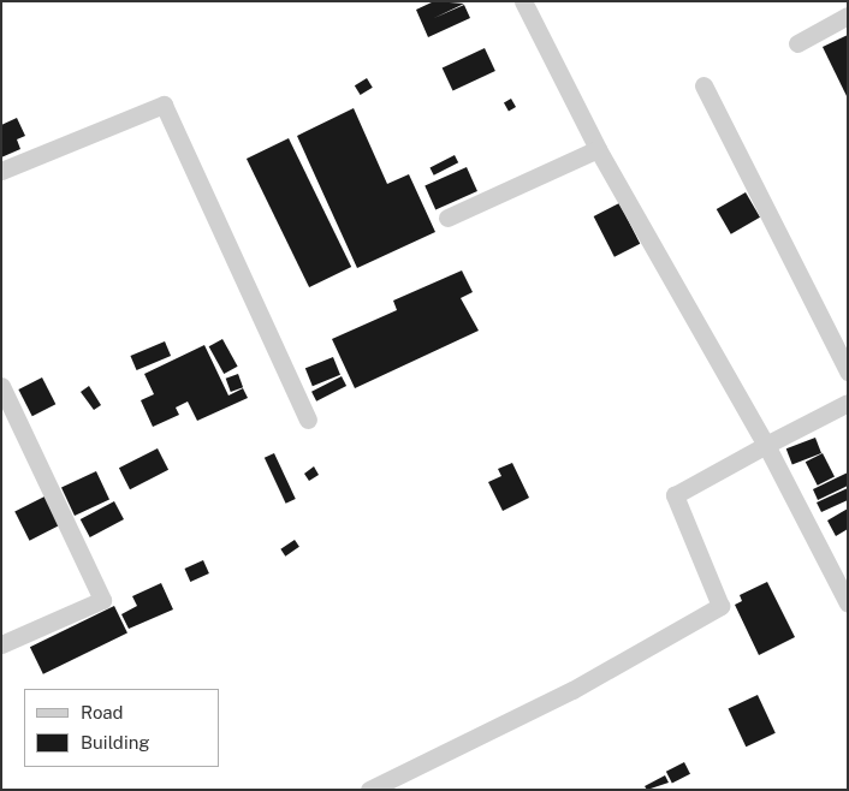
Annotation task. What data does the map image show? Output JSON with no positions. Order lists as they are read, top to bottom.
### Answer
{
  "legend": ["Road", "Building"]
}
